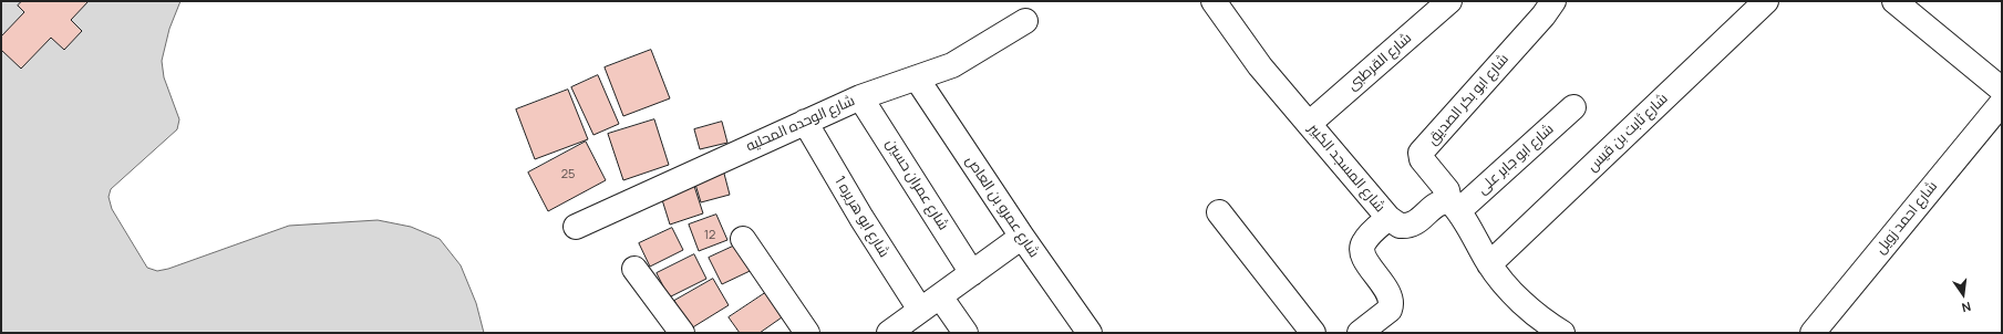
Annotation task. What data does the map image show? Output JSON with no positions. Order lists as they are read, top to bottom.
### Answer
{
  "streets": {
    "street": [
      "شارع القرطبى",
      "شارع ابو بكر الصديق",
      "شارع الوحده المحليه",
      "شارع ثابت بن قيس",
      "شارع ابو جابر على",
      "شارع المسجد الكبير",
      "شارع عمران حسين",
      "شارع عمرو بن العاص",
      "شارع ابو هريره 1",
      "شارع احمد زويل"
    ]
  },
  "crossings": [
    ["شارع القرطبى", "شارع المسجد الكبير"],
    ["شارع ابو بكر الصديق", "شارع ابو جابر على"],
    ["شارع ابو بكر الصديق", "شارع المسجد الكبير"],
    ["شارع الوحده المحليه", "شارع عمران حسين"],
    ["شارع الوحده المحليه", "شارع عمرو بن العاص"],
    ["شارع الوحده المحليه", "شارع ابو هريره 1"],
    ["شارع ابو جابر على", "شارع المسجد الكبير"]
  ],
  "house_numbers": ["25", "12"],
  "north": "bottom"
}
